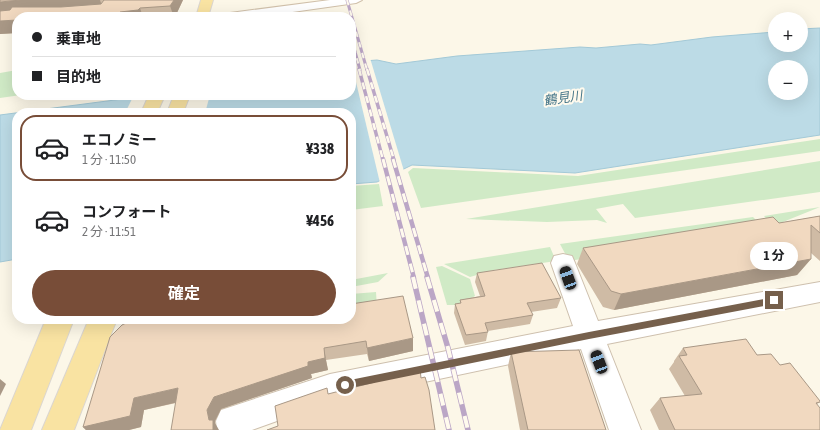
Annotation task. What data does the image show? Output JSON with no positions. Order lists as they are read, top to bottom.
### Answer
{
  "water": ["鶴見川"],
  "page": {
    "map_buttons": ["+", "−"],
    "banner": ["乗車地", "目的地"],
    "list": [
      {
        "name": "エコノミー",
        "note": "1 分 · 11:50",
        "value": "¥338"
      },
      {
        "name": "コンフォート",
        "note": "2 分 · 11:51",
        "value": "¥456"
      }
    ],
    "bubble": "1 分",
    "buttons": "確定"
  }
}
